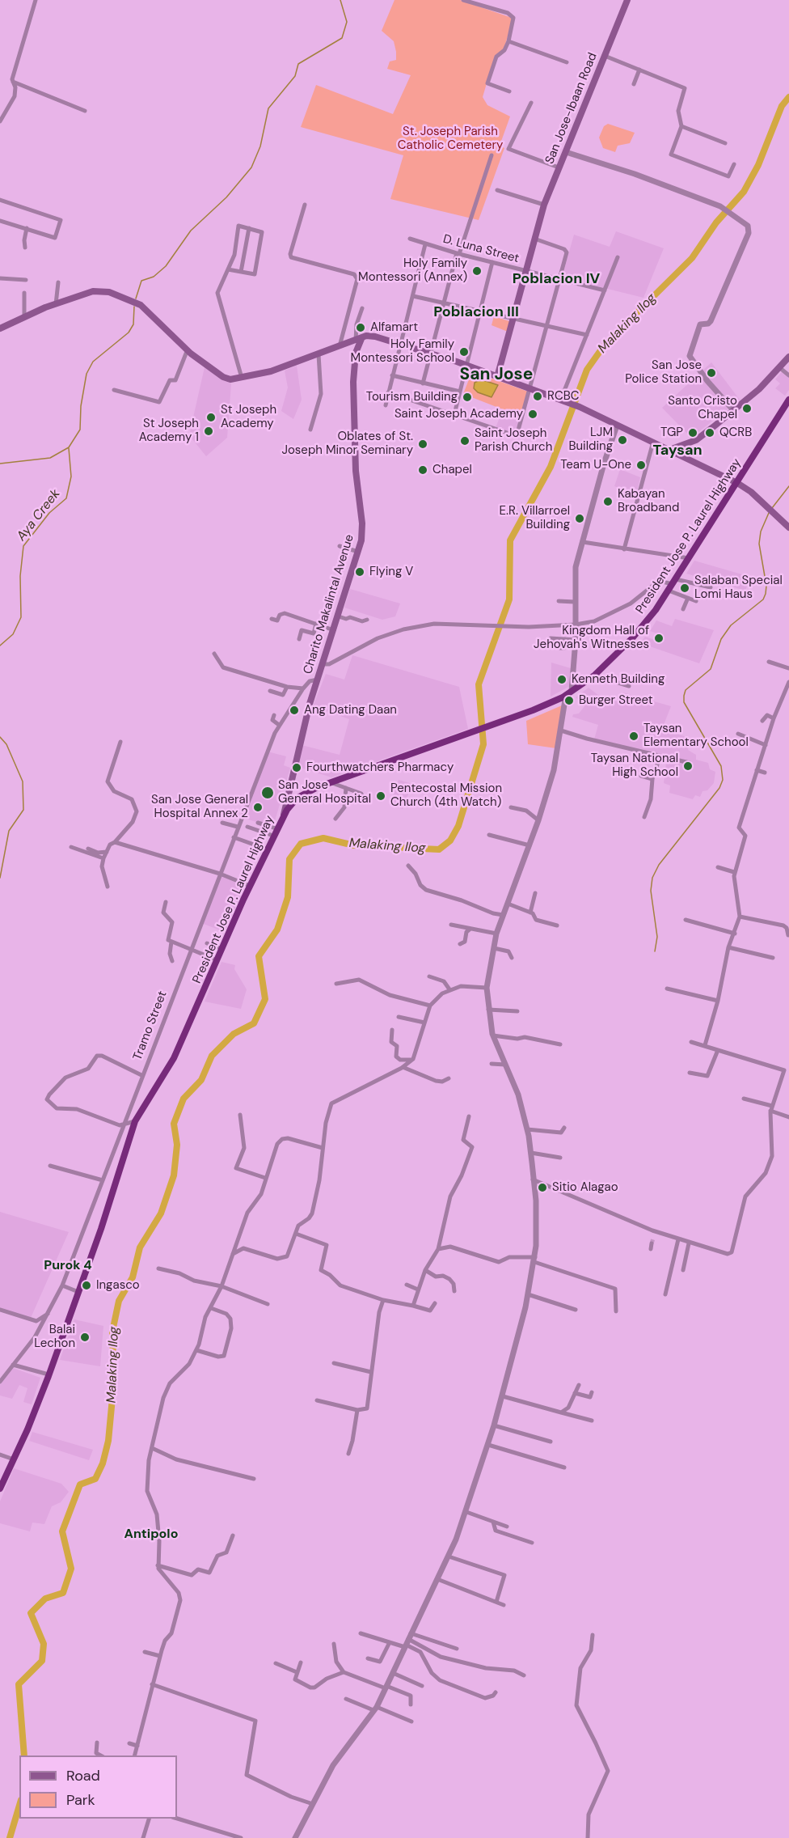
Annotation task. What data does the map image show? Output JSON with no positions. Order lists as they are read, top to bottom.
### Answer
{
  "streets": {
    "highway": ["President Jose P. Laurel Highway"],
    "main road": ["San Jose-Ibaan Road", "Charito Makalintal Avenue"],
    "street": ["D. Luna Street", "Tramo Street"]
  },
  "crossings": [
    ["San Jose-Ibaan Road", "D. Luna Street"],
    ["President Jose P. Laurel Highway", "Charito Makalintal Avenue"],
    ["Charito Makalintal Avenue", "Tramo Street"]
  ],
  "districts": [
    "Poblacion IV",
    "Poblacion III",
    "San Jose",
    "Taysan",
    "Purok 4",
    "Antipolo"
  ],
  "water": ["Malaking Ilog", "Aya Creek"],
  "parks": ["St. Joseph Parish Catholic Cemetery"],
  "places": [
    "Holy Family Montessori (Annex)",
    "Alfamart",
    "Holy Family Montessori School",
    "San Jose Police Station",
    "RCBC",
    "Tourism Building",
    "Santo Cristo Chapel",
    "Saint Joseph Academy",
    "St Joseph Academy",
    "St Joseph Academy 1",
    "TGP",
    "QCRB",
    "LJM Building",
    "Saint Joseph Parish Church",
    "Oblates of St. Joseph Minor Seminary",
    "Team U-One",
    "Chapel",
    "Kabayan Broadband",
    "E.R. Villarroel Building",
    "Flying V",
    "Salaban Special Lomi Haus",
    "Kingdom Hall of Jehovah's Witnesses",
    "Kenneth Building",
    "Burger Street",
    "Ang Dating Daan",
    "Taysan Elementary School",
    "Taysan National High School",
    "Fourthwatchers Pharmacy",
    "San Jose General Hospital",
    "Pentecostal Mission Church (4th Watch)",
    "San Jose General Hospital Annex 2",
    "Sitio Alagao",
    "Ingasco",
    "Balai Lechon"
  ],
  "legend": ["Road", "Park"]
}
